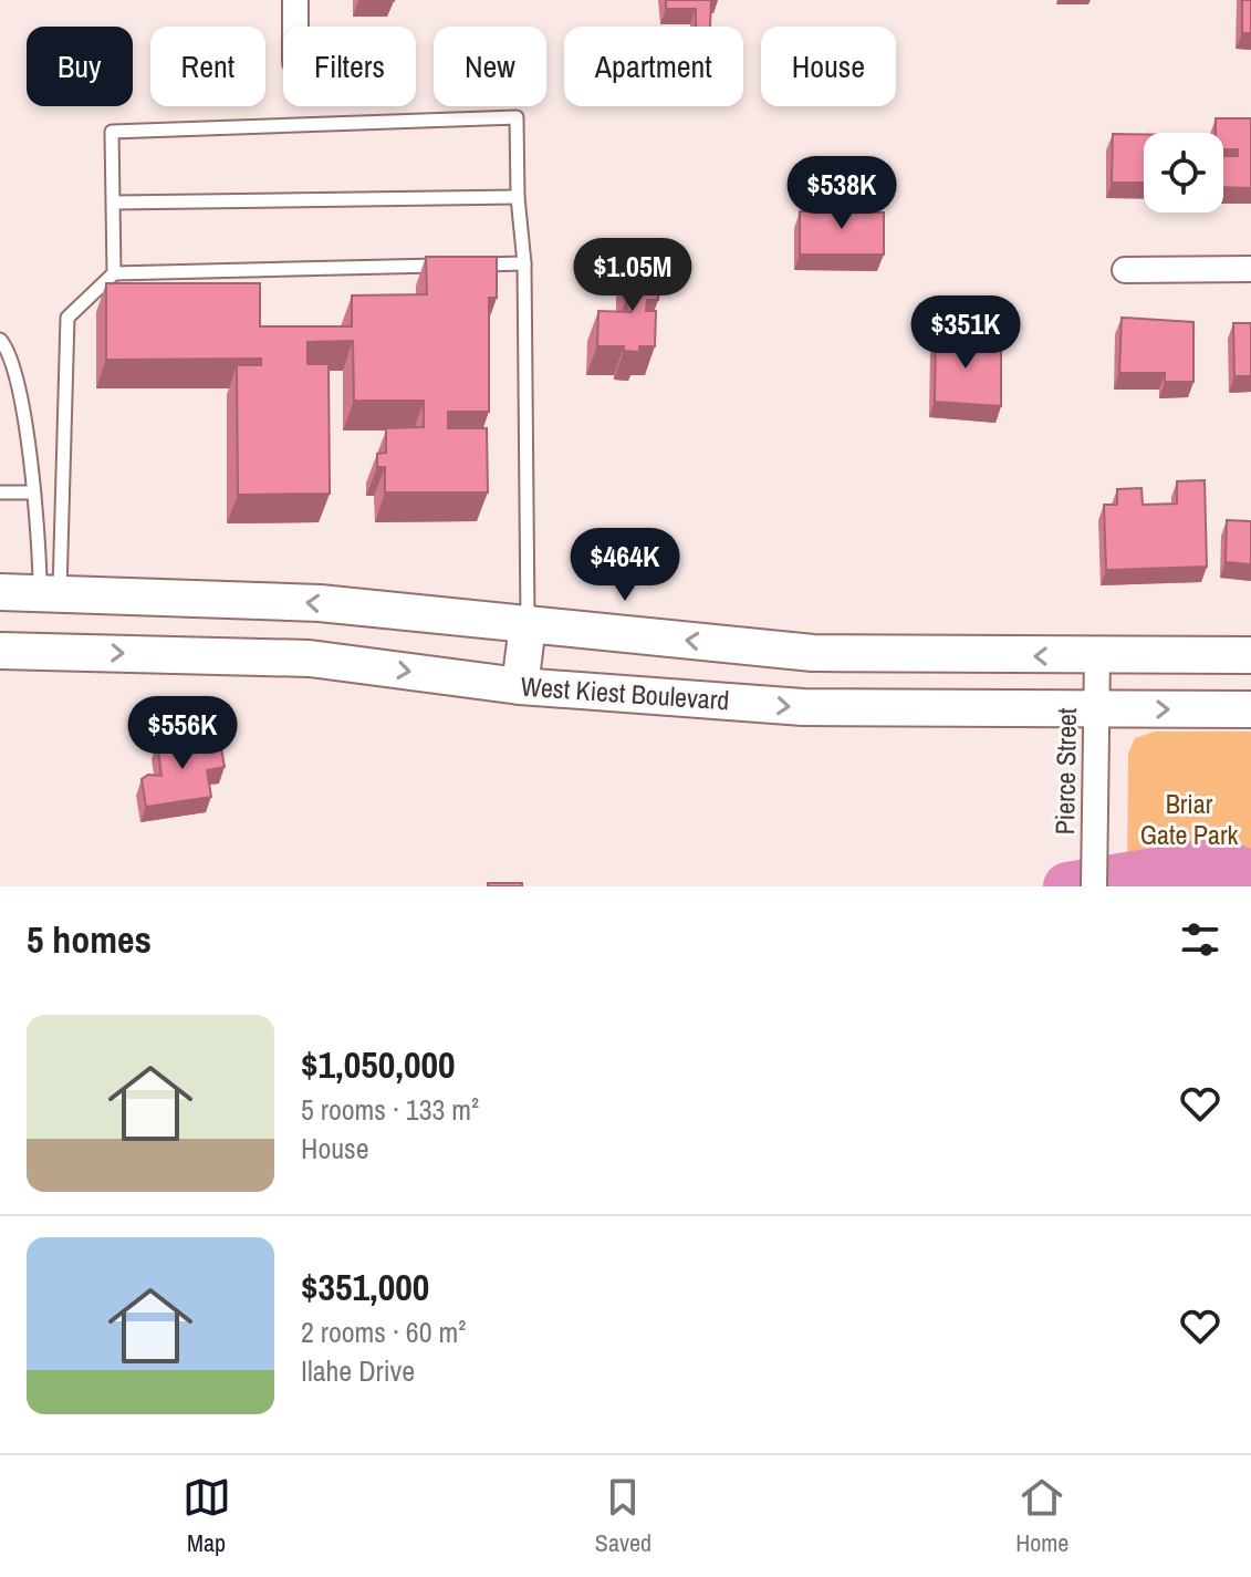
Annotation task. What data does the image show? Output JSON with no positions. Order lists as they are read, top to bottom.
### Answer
{
  "streets": {
    "main road": ["West Kiest Boulevard"],
    "street": ["Pierce Street"]
  },
  "crossings": [
    ["West Kiest Boulevard", "Pierce Street"]
  ],
  "parks": ["Briar Gate Park"],
  "page": {
    "chip": [
      "Buy",
      "Rent",
      "Filters",
      "New",
      "Apartment",
      "House"
    ],
    "price": [
      "$538K",
      "$1.05M",
      "$351K",
      "$464K",
      "$556K"
    ],
    "heading": "5 homes",
    "list": [
      {
        "name": "$1,050,000",
        "note": "5 rooms · 133 m² · House"
      },
      {
        "name": "$351,000",
        "note": "2 rooms · 60 m² · Ilahe Drive"
      }
    ],
    "tabs": ["Map", "Saved", "Home"]
  }
}
